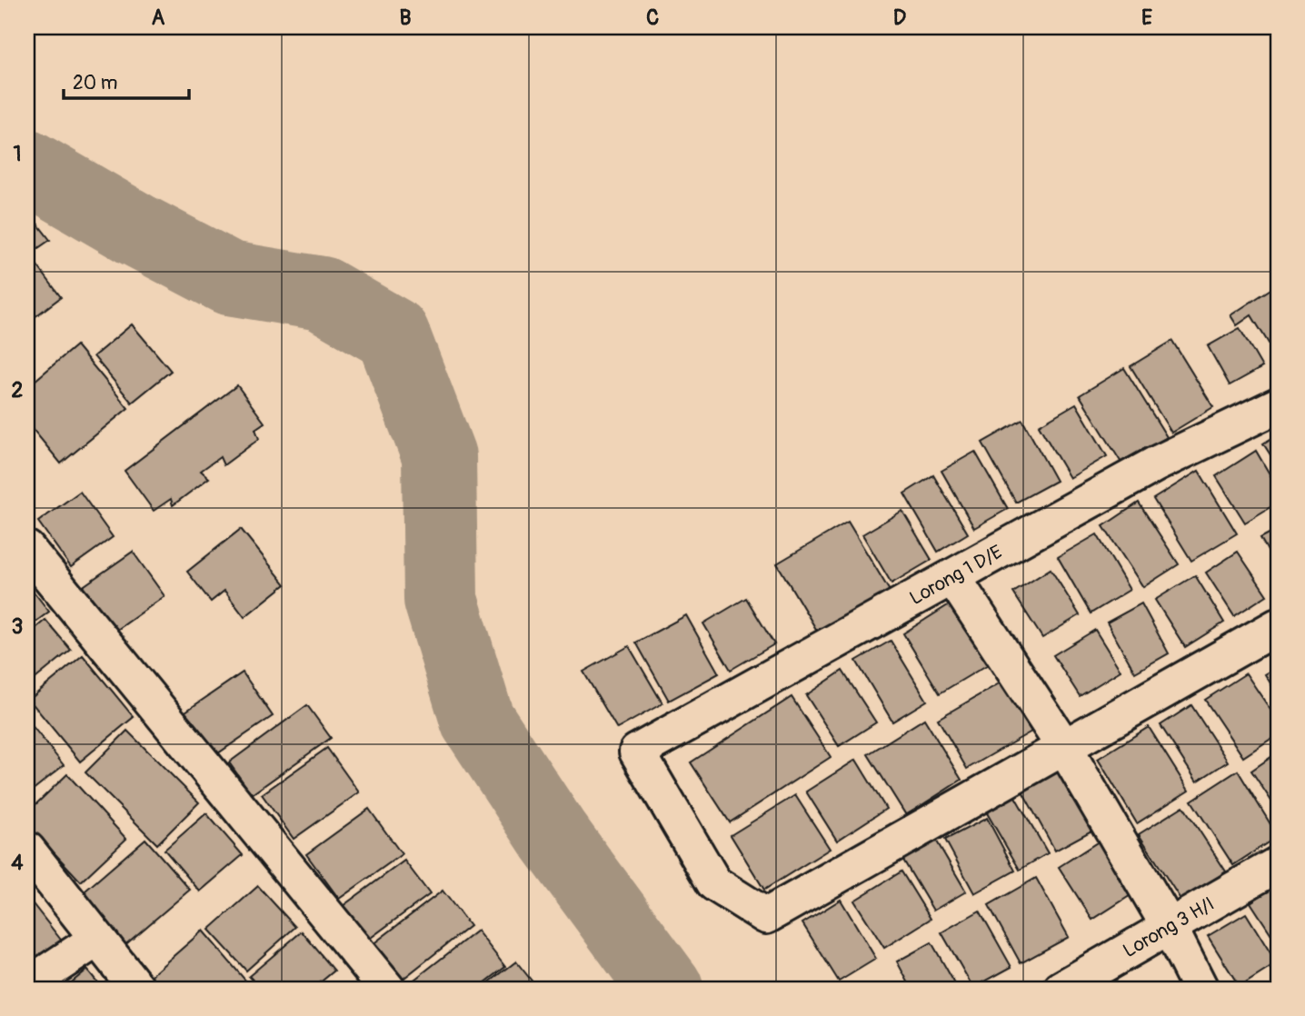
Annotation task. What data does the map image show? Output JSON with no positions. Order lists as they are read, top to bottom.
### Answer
{
  "streets": {
    "street": ["Lorong 1 D/E", "Lorong 3 H/I"]
  },
  "scale_bar": "20 m",
  "grid": {
    "columns": [
      "A",
      "B",
      "C",
      "D",
      "E"
    ],
    "rows": [
      "1",
      "2",
      "3",
      "4"
    ]
  }
}
